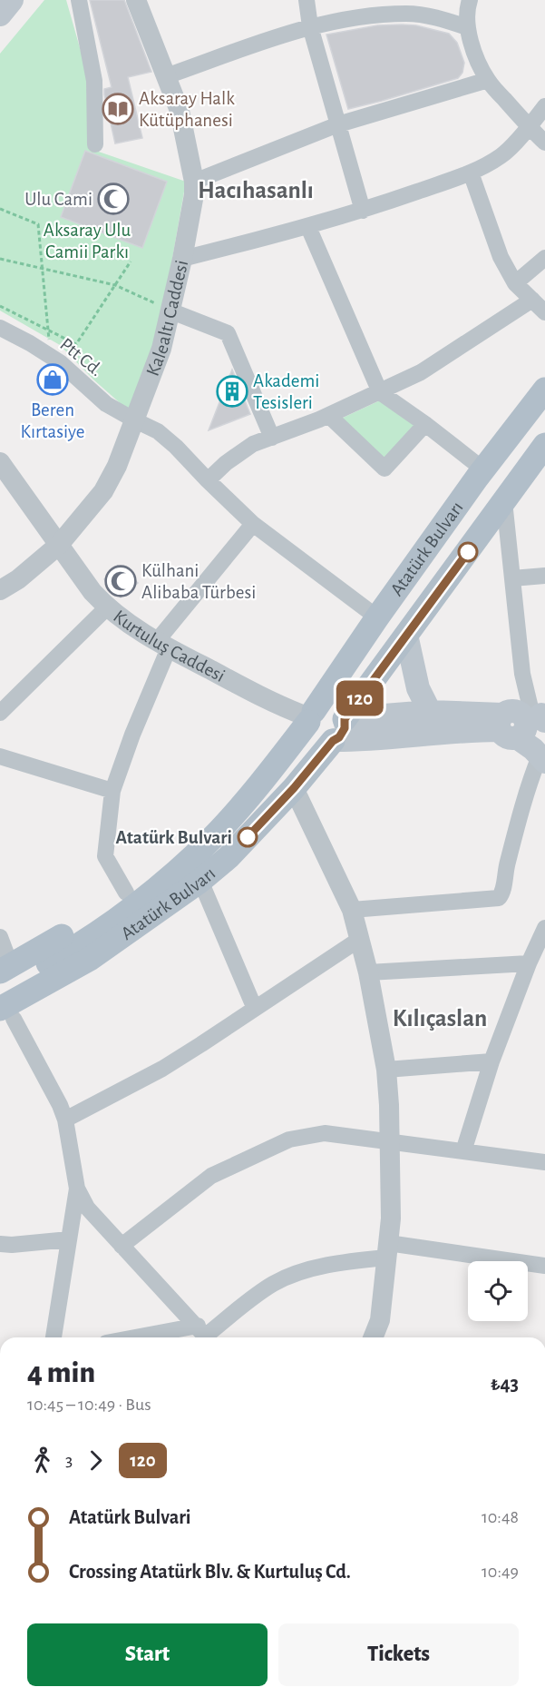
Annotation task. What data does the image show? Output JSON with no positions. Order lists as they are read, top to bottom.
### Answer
{
  "streets": {
    "main road": ["Atatürk Bulvarı"],
    "street": ["Kalealtı Caddesi", "Ptt Cd.", "Kurtuluş Caddesi"]
  },
  "crossings": [
    ["Kalealtı Caddesi", "Ptt Cd."],
    ["Kalealtı Caddesi", "Kurtuluş Caddesi"],
    ["Ptt Cd.", "Atatürk Bulvarı"],
    ["Atatürk Bulvarı", "Kurtuluş Caddesi"]
  ],
  "districts": ["Hacıhasanlı", "Kılıçaslan"],
  "parks": ["Aksaray Ulu Camii Parkı"],
  "places": {
    "library": ["Aksaray Halk Kütüphanesi"],
    "mosque": ["Ulu Cami", "Külhani Alibaba Türbesi"],
    "shop": ["Beren Kırtasiye"],
    "building": ["Akademi Tesisleri"],
    "other": ["Atatürk Bulvari"]
  },
  "lines": ["bus line 120"],
  "page": {
    "on_map": "120",
    "heading": ["4 min", "10:45 – 10:49 · Bus", "₺43"],
    "legs": ["3", "120"],
    "list": [
      {
        "name": "Atatürk Bulvari",
        "value": "10:48"
      },
      {
        "name": "Crossing Atatürk Blv. & Kurtuluş Cd.",
        "value": "10:49"
      }
    ],
    "buttons": ["Start", "Tickets"]
  }
}
